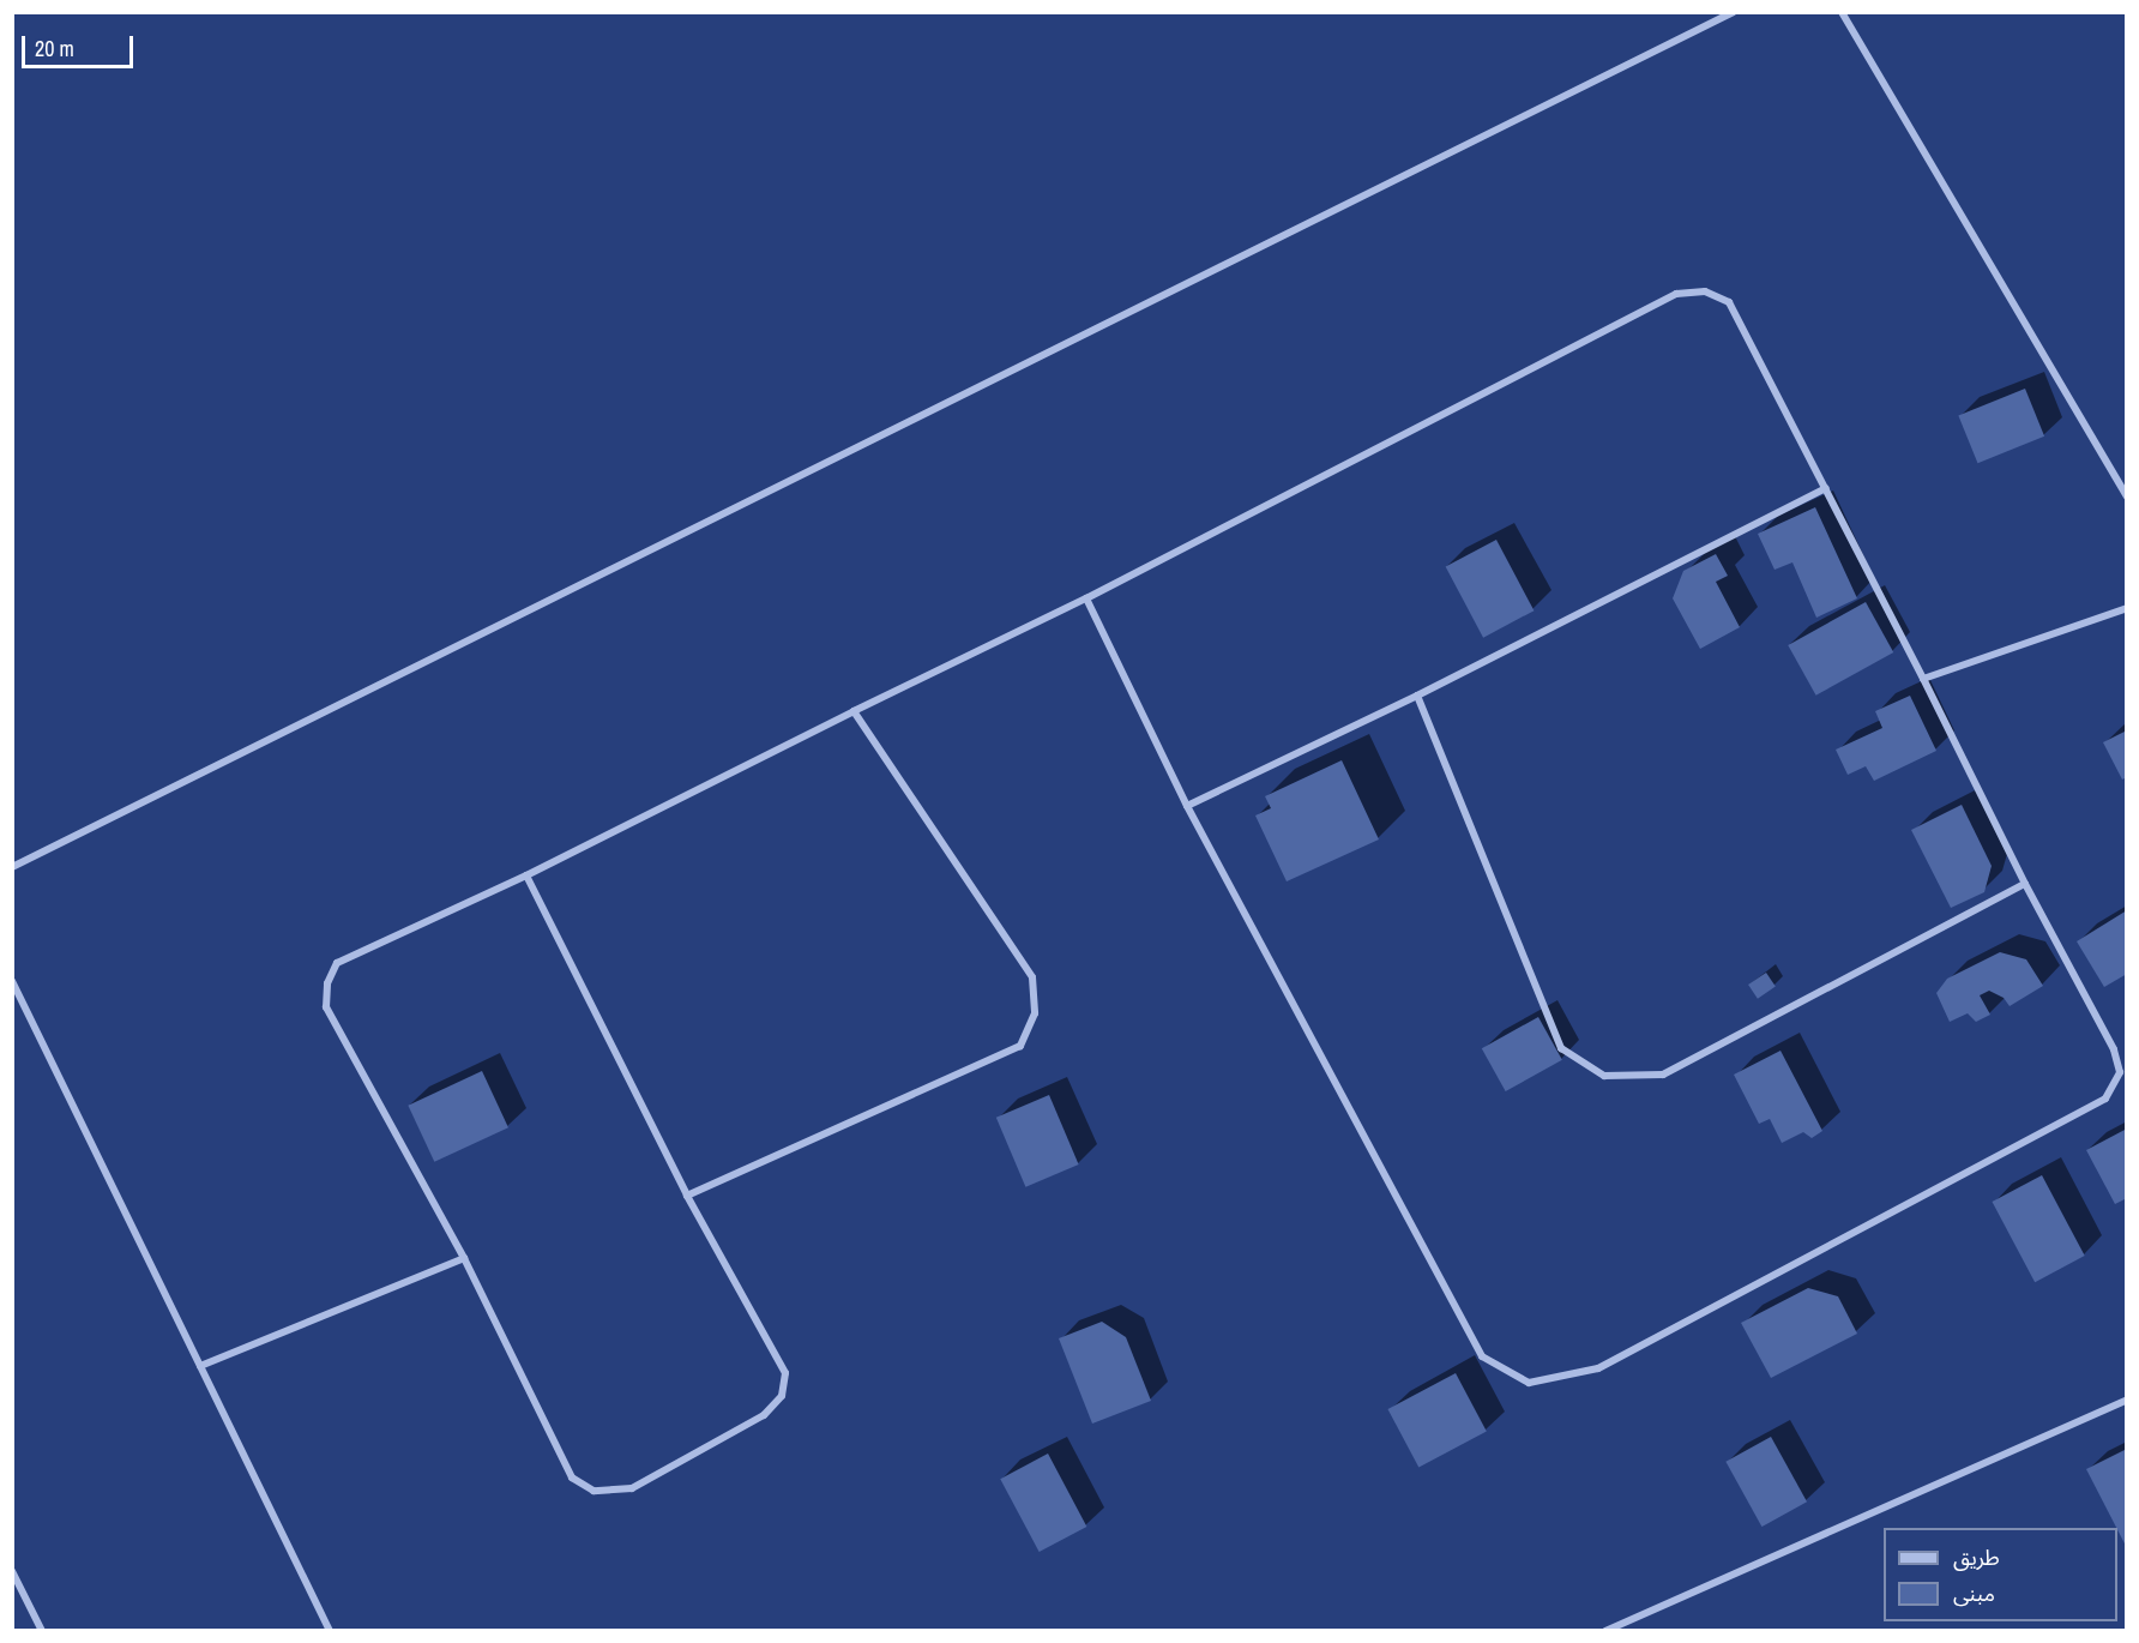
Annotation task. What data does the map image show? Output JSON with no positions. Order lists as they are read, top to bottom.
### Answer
{
  "legend": ["طريق", "مبنى"],
  "scale_bar": "20 m"
}
